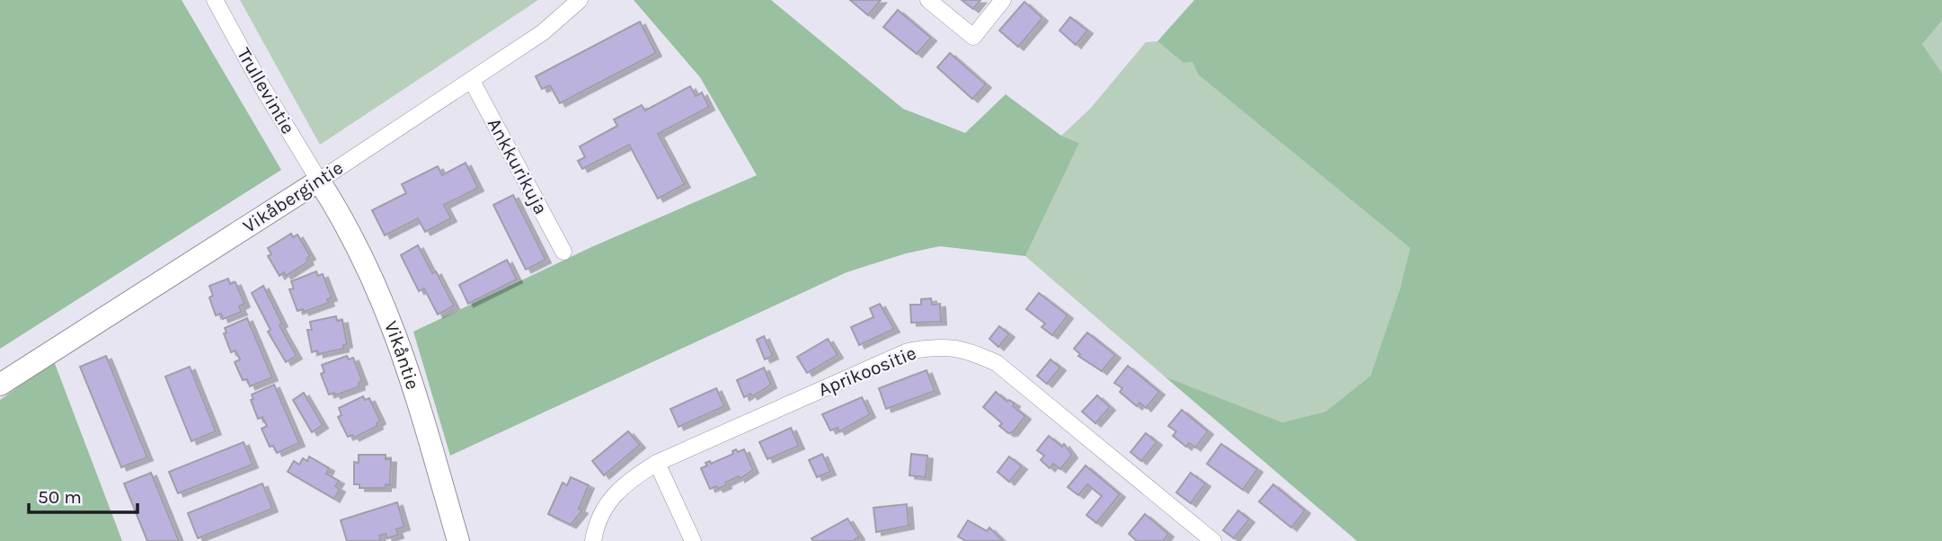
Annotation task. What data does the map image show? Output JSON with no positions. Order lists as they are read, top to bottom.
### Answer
{
  "streets": {
    "street": [
      "Trullevintie",
      "Ankkurikuja",
      "Vikåbergintie",
      "Vikåntie",
      "Aprikoositie"
    ]
  },
  "crossings": [
    ["Trullevintie", "Vikåbergintie"],
    ["Trullevintie", "Vikåntie"],
    ["Ankkurikuja", "Vikåbergintie"],
    ["Vikåbergintie", "Vikåntie"]
  ],
  "scale_bar": "50 m"
}
